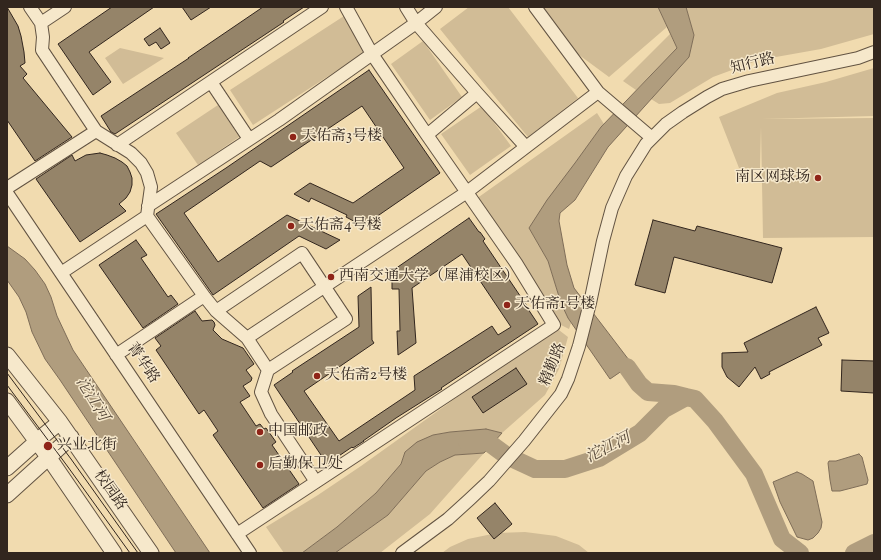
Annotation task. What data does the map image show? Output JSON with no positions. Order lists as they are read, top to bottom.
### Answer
{
  "streets": {
    "street": [
      "知行路",
      "菁华路",
      "精勤路",
      "校园路"
    ]
  },
  "crossings": [
    ["知行路", "精勤路"]
  ],
  "water": ["沱江河"],
  "places": [
    "天佑斋3号楼",
    "南区网球场",
    "天佑斋4号楼",
    "西南交通大学（犀浦校区）",
    "天佑斋1号楼",
    "天佑斋2号楼",
    "中国邮政",
    "兴业北街",
    "后勤保卫处"
  ]
}
